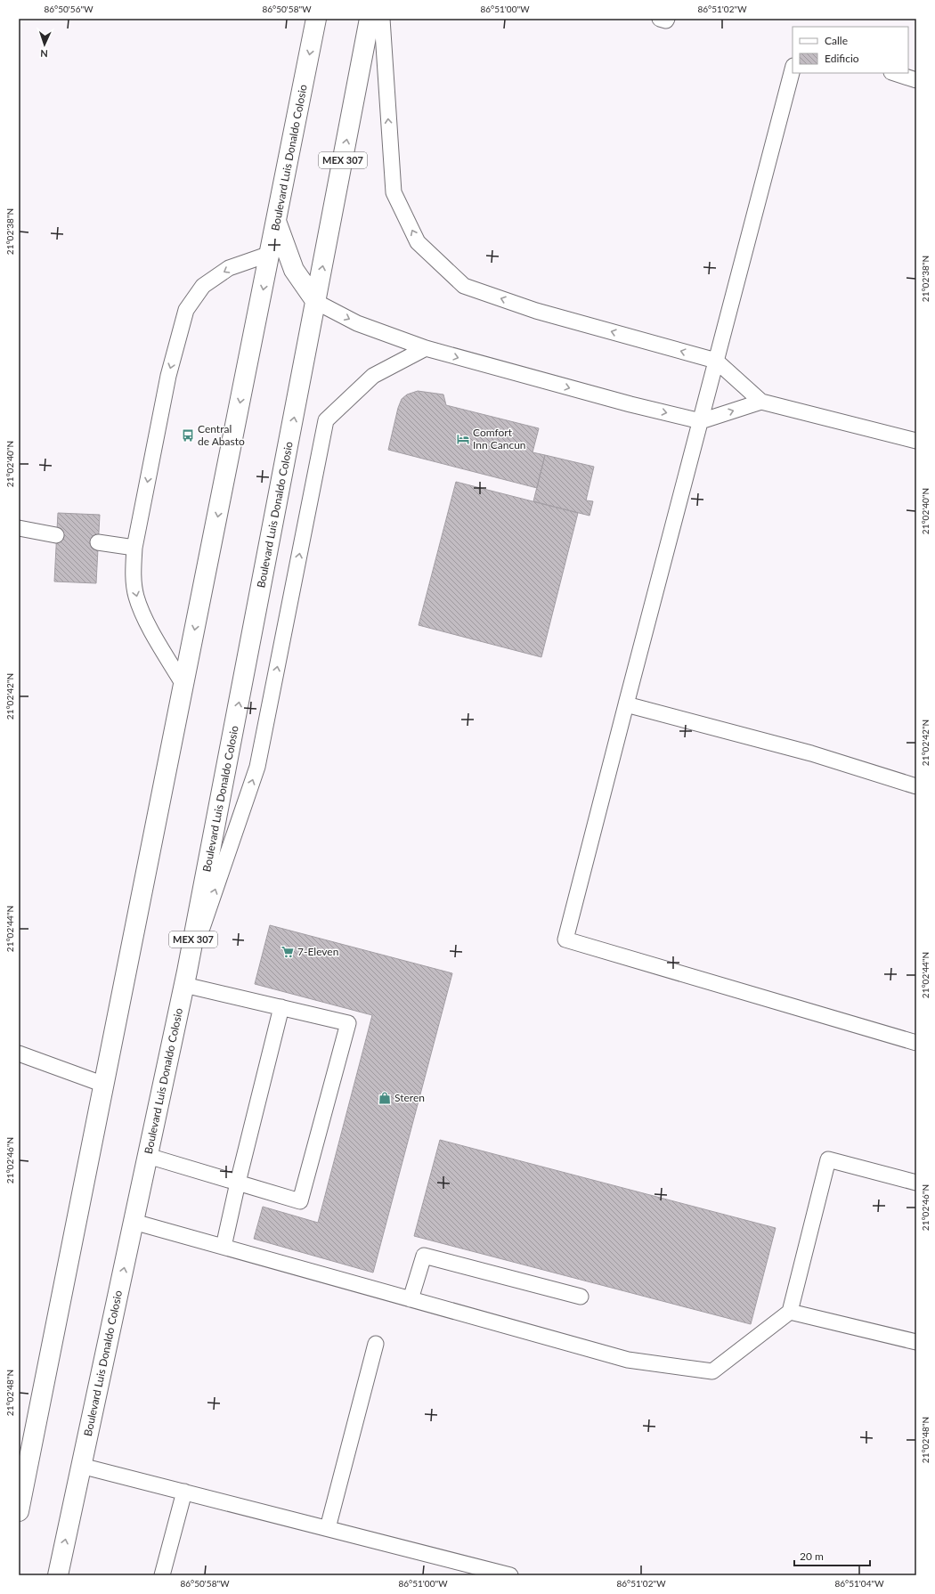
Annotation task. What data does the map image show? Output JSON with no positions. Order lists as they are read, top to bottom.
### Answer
{
  "streets": {
    "main road": ["Boulevard Luis Donaldo Colosio", "MEX 307"]
  },
  "places": {
    "bus stop": ["Central de Abasto"],
    "hotel": ["Comfort Inn Cancun"],
    "supermarket": ["7-Eleven"],
    "shop": ["Steren"]
  },
  "legend": ["Calle", "Edificio"],
  "scale_bar": "20 m",
  "north": "bottom",
  "coordinates": [
    "86°50'56\"W",
    "86°50'58\"W",
    "86°51'00\"W",
    "86°51'02\"W",
    "21°02'38\"N",
    "21°02'40\"N",
    "21°02'42\"N",
    "21°02'44\"N",
    "21°02'46\"N",
    "21°02'48\"N",
    "86°51'04\"W"
  ]
}
